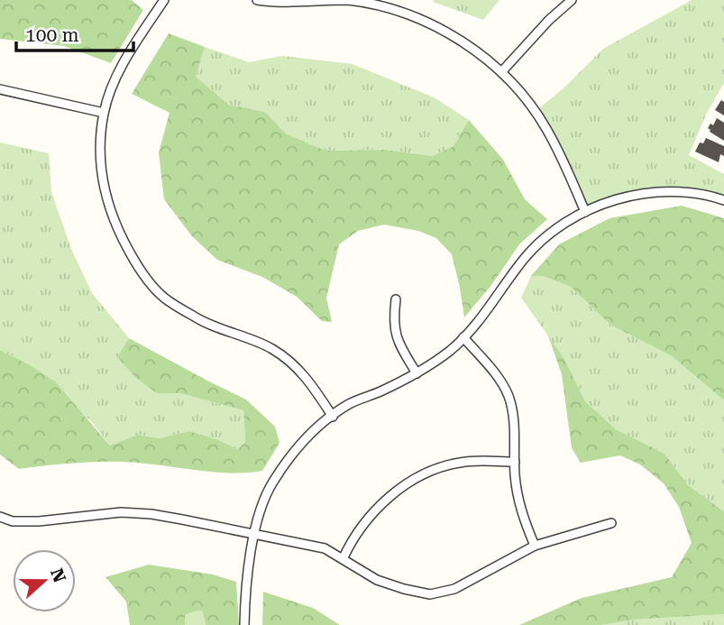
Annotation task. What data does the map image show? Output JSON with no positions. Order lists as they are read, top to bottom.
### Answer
{
  "scale_bar": "100 m",
  "north": "right"
}
